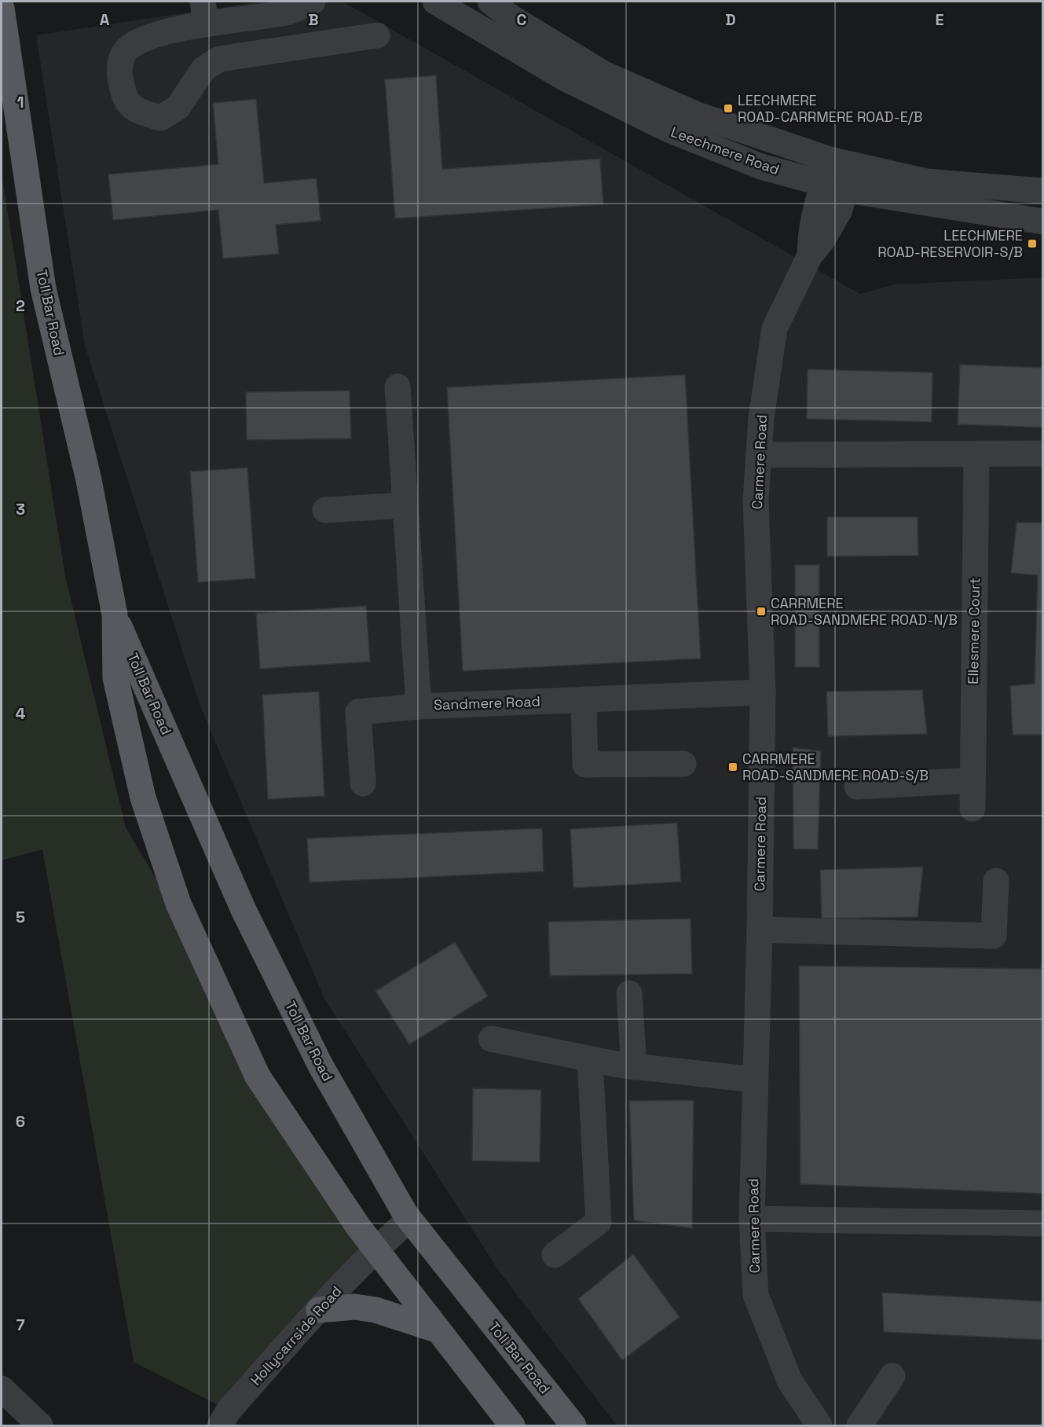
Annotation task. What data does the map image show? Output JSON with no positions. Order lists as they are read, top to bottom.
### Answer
{
  "streets": {
    "main road": ["Toll Bar Road"],
    "street": [
      "Leechmere Road",
      "Carmere Road",
      "Ellesmere Court",
      "Sandmere Road",
      "Hollycarrside Road"
    ]
  },
  "crossings": [
    ["Leechmere Road", "Carmere Road"],
    ["Toll Bar Road", "Hollycarrside Road"],
    ["Carmere Road", "Sandmere Road"]
  ],
  "places": {
    "transit": [
      "LEECHMERE ROAD-CARRMERE ROAD-E/B",
      "LEECHMERE ROAD-RESERVOIR-S/B",
      "CARRMERE ROAD-SANDMERE ROAD-N/B",
      "CARRMERE ROAD-SANDMERE ROAD-S/B"
    ]
  },
  "grid": {
    "columns": [
      "A",
      "B",
      "C",
      "D",
      "E"
    ],
    "rows": [
      "1",
      "2",
      "3",
      "4",
      "5",
      "6",
      "7"
    ]
  }
}
